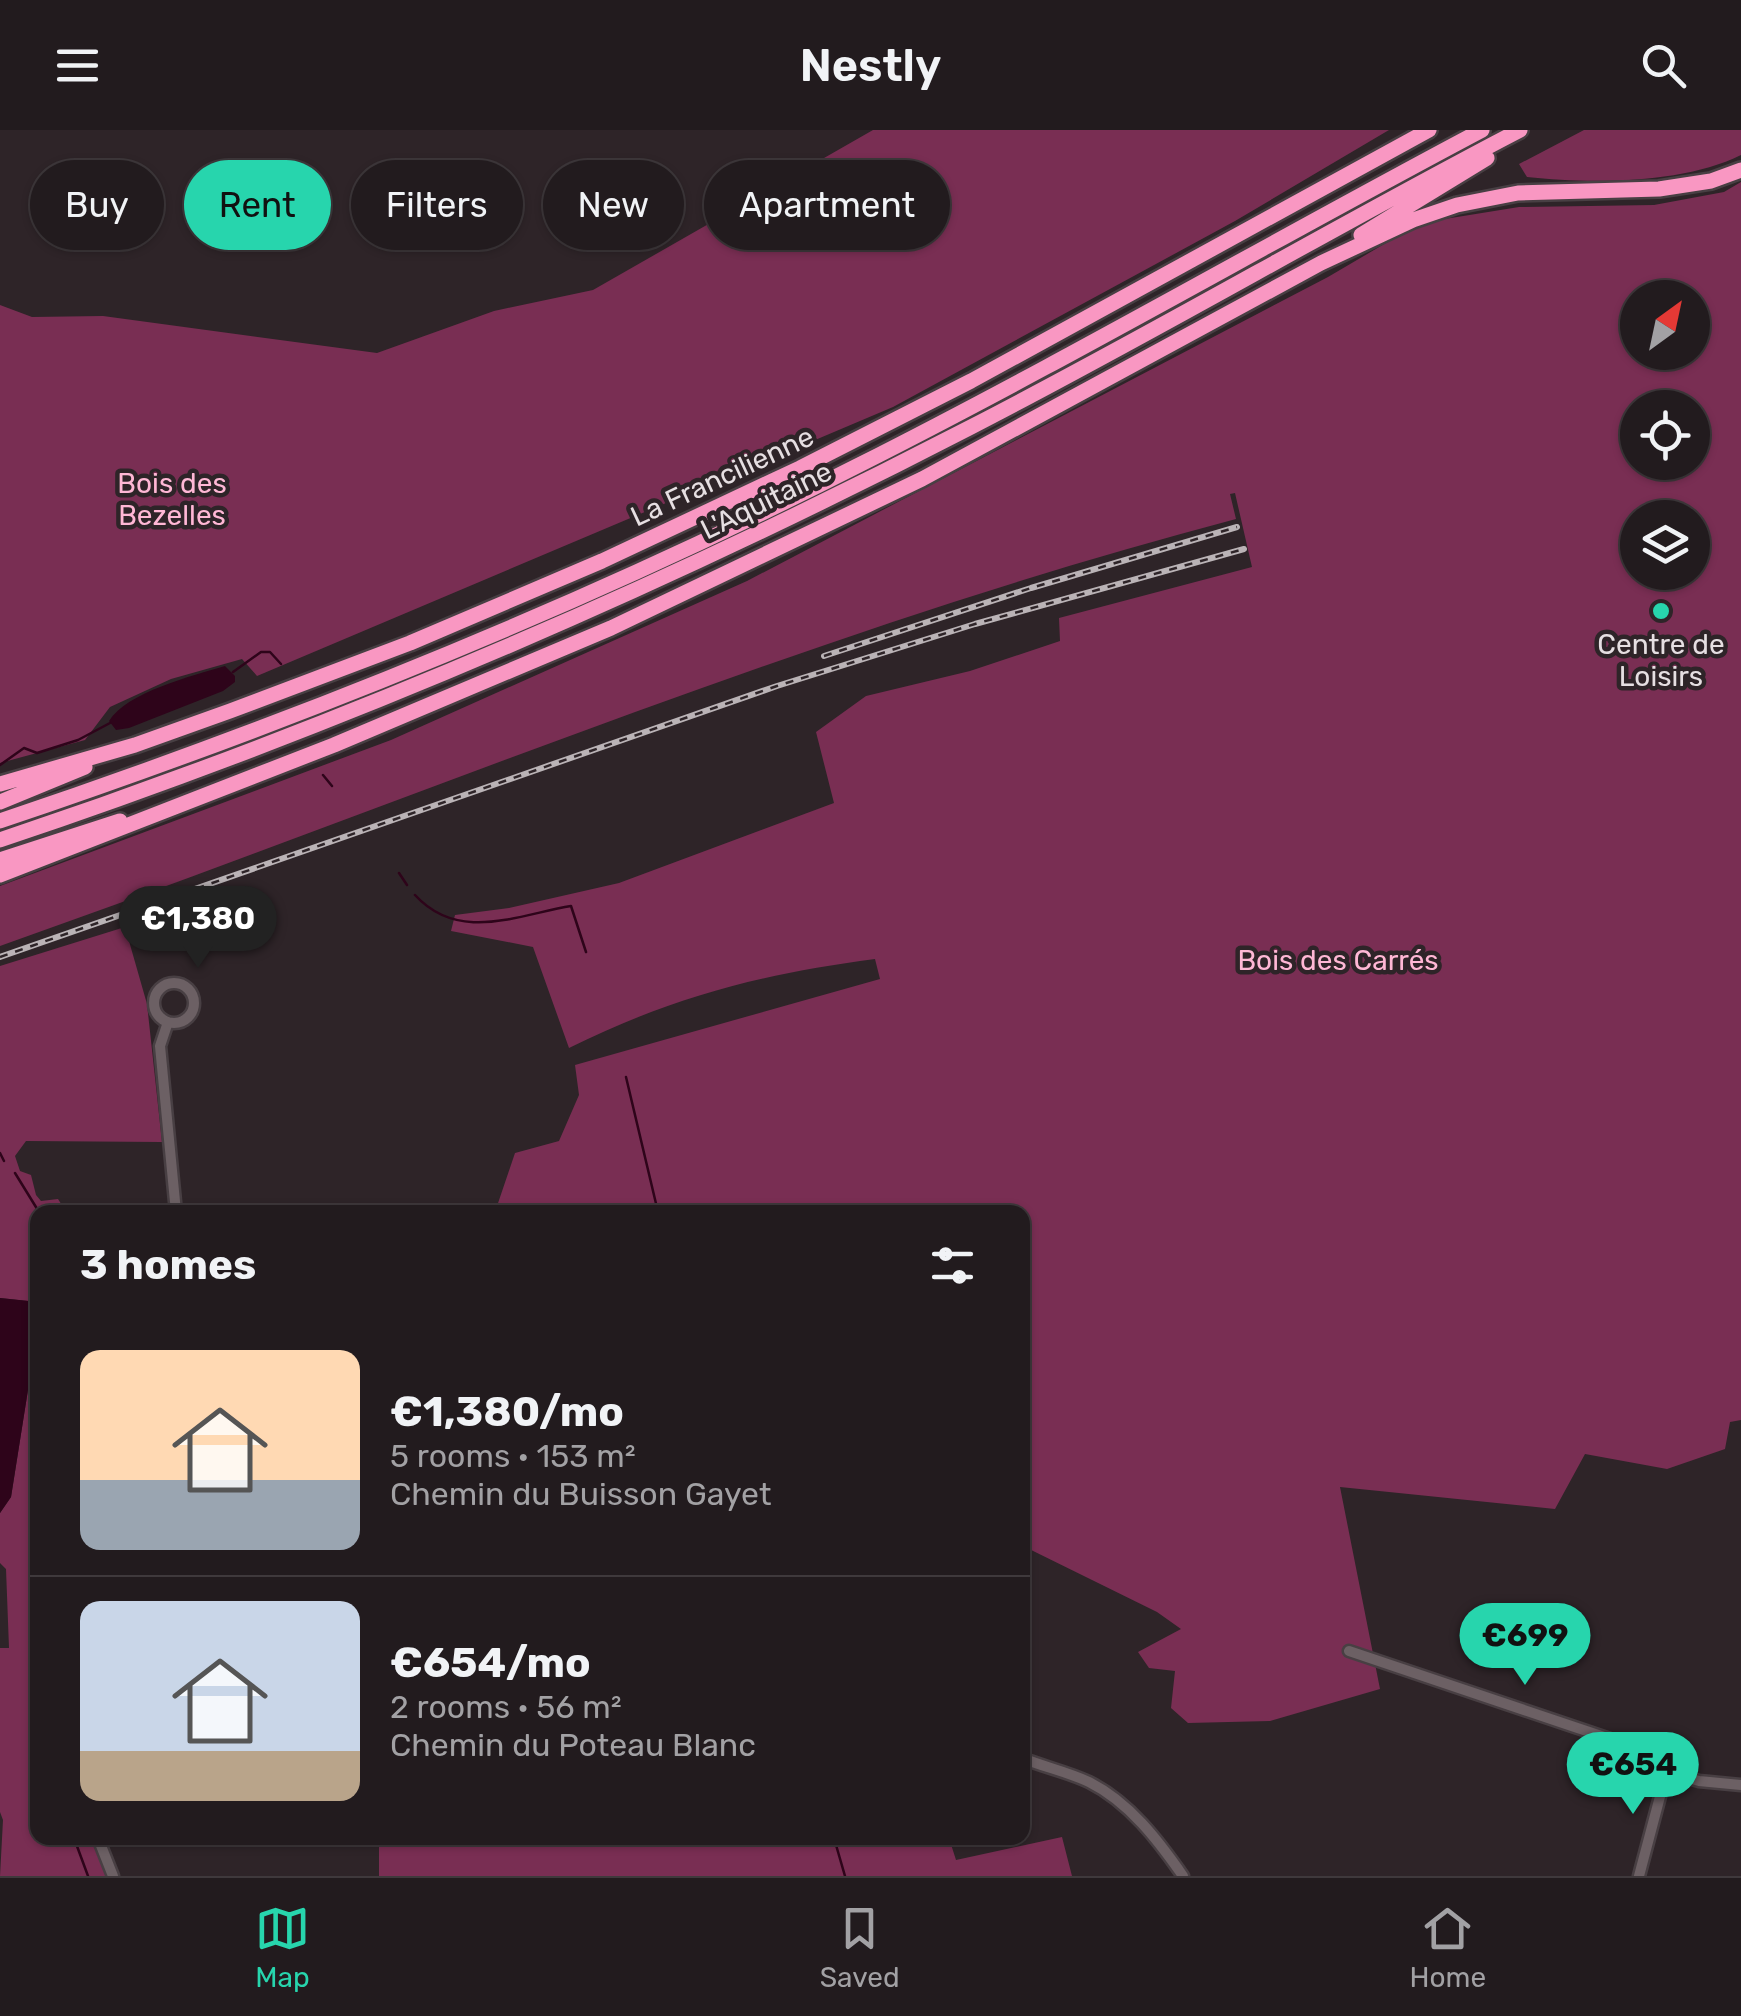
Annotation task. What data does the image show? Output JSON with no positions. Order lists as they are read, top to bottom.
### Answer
{
  "streets": {
    "highway": ["La Francilienne", "L'Aquitaine"]
  },
  "parks": ["Bois des Bezelles", "Bois des Carrés"],
  "places": ["Centre de Loisirs"],
  "north": "top right",
  "page": {
    "header": "Nestly",
    "chip": [
      "Buy",
      "Rent",
      "Filters",
      "New",
      "Apartment"
    ],
    "price": ["€1,380", "€699", "€654"],
    "heading": "3 homes",
    "list": [
      {
        "name": "€1,380/mo",
        "note": "5 rooms · 153 m² · Chemin du Buisson Gayet"
      },
      {
        "name": "€654/mo",
        "note": "2 rooms · 56 m² · Chemin du Poteau Blanc"
      }
    ],
    "tabs": ["Map", "Saved", "Home"]
  }
}
